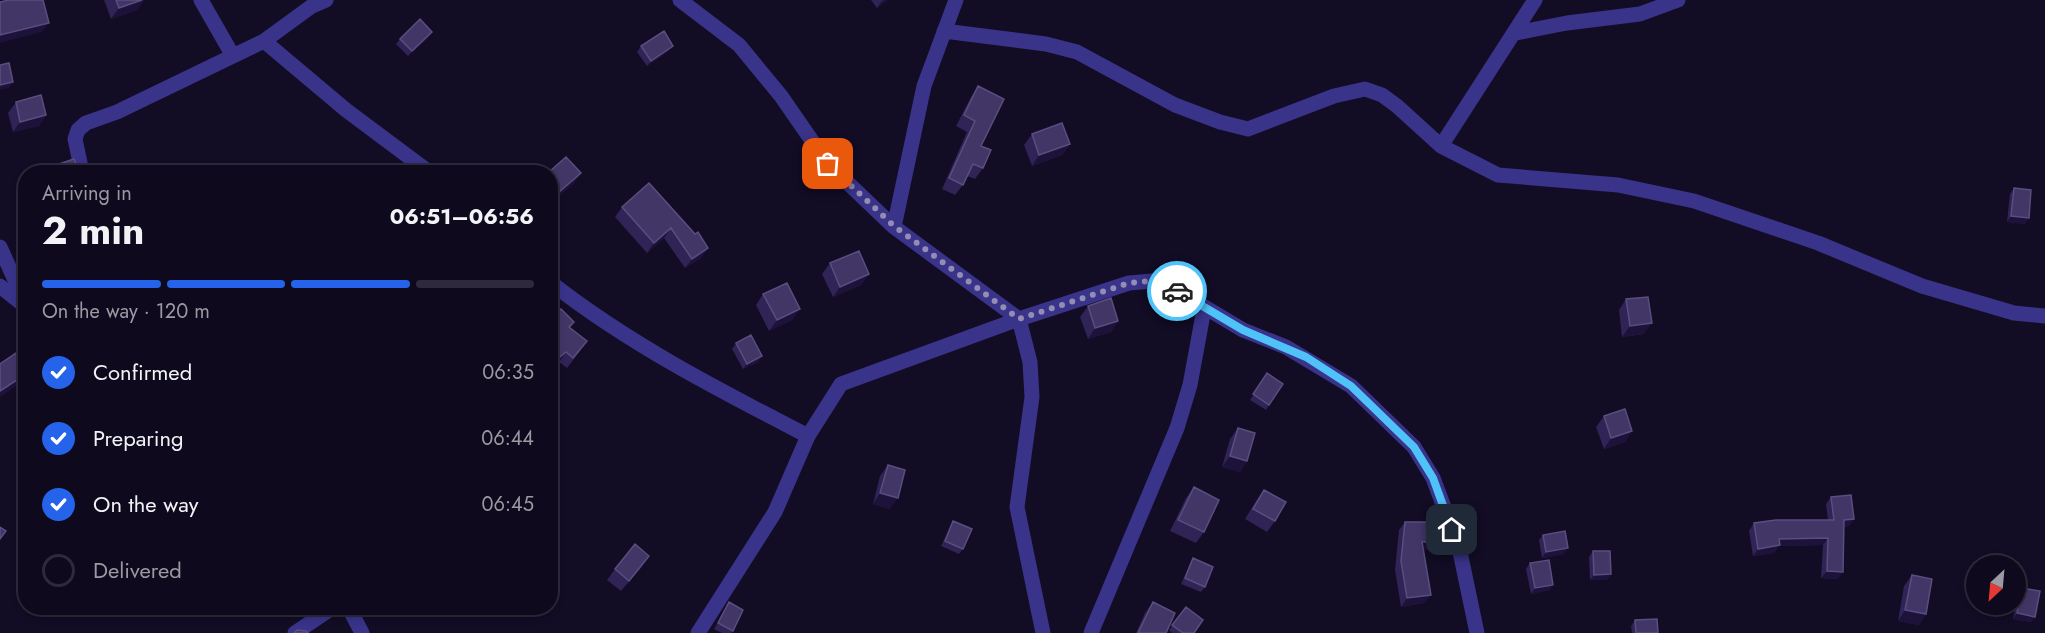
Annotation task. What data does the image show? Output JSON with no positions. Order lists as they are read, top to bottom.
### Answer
{
  "north": "bottom left",
  "page": {
    "heading": ["2 min", "Arriving in", "06:51–06:56"],
    "bar": "On the way · 120 m",
    "list": [
      ["Confirmed", "06:35"],
      ["Preparing", "06:44"],
      ["On the way", "06:45"],
      "Delivered"
    ]
  }
}
